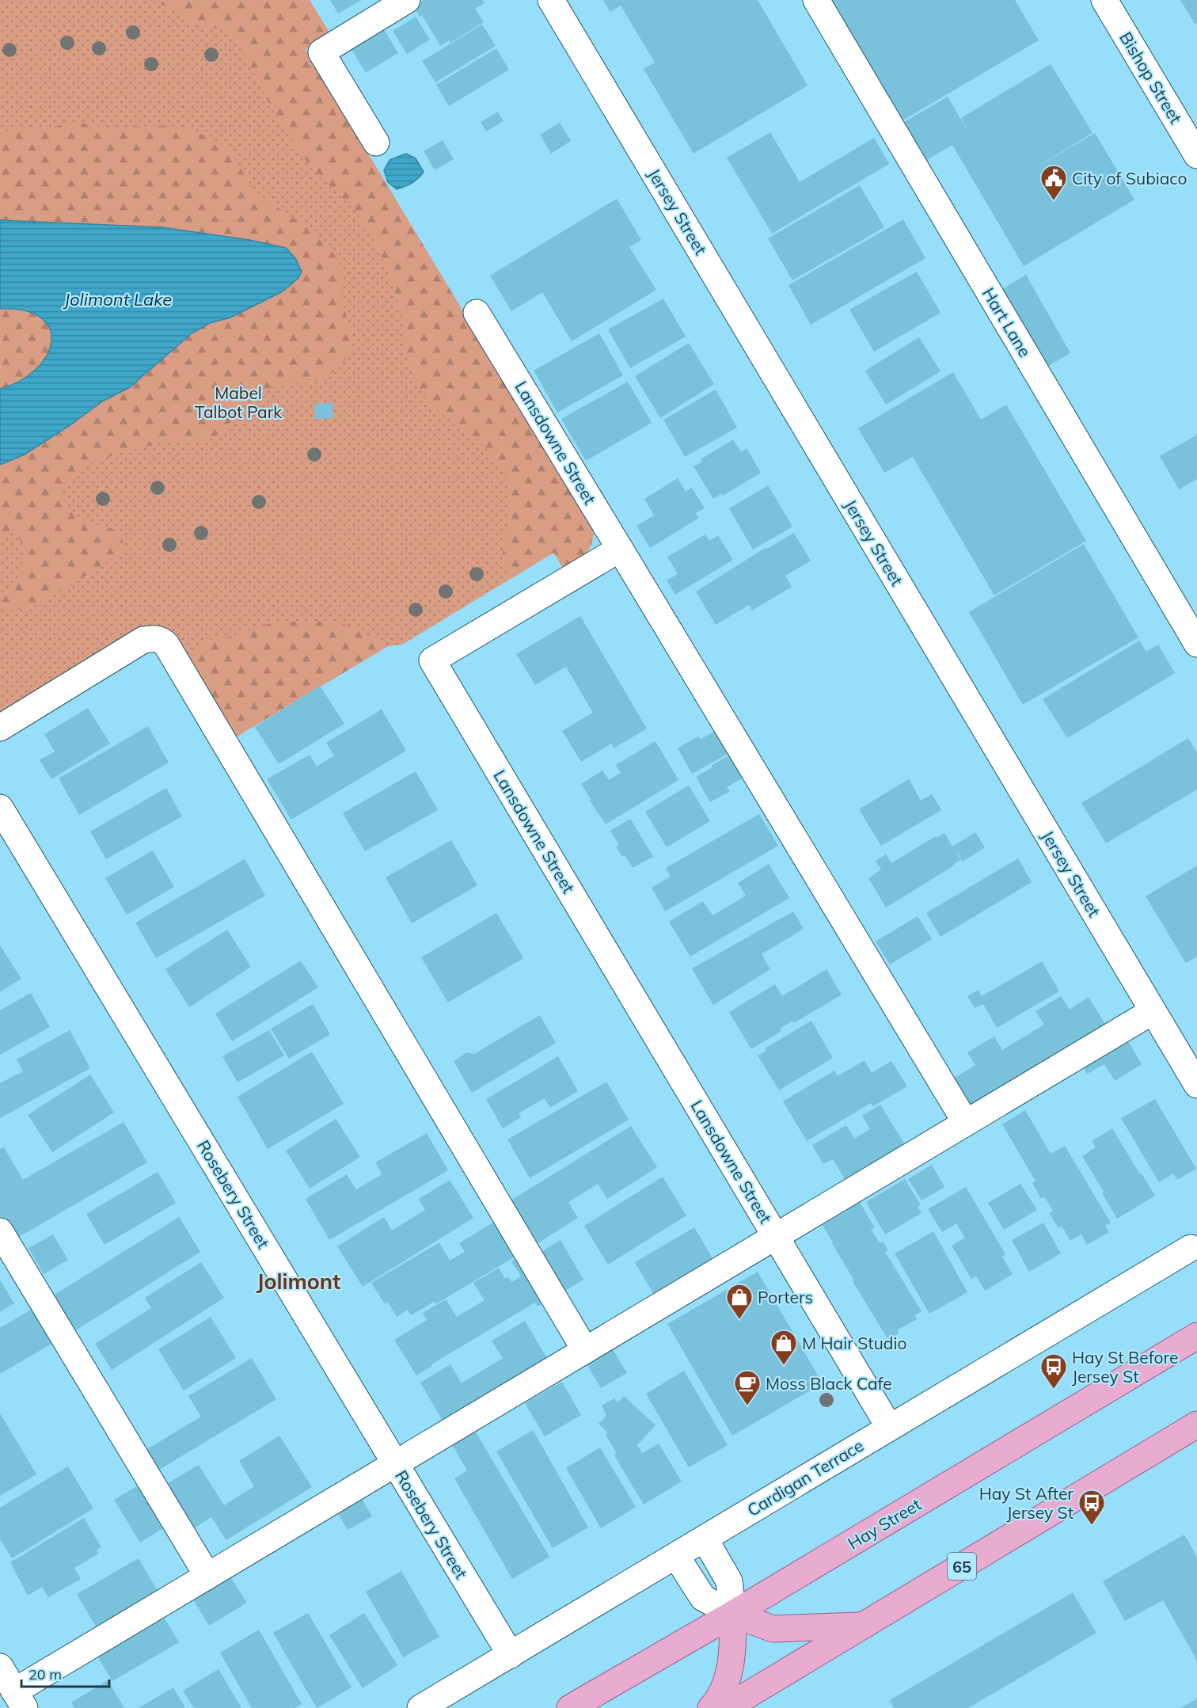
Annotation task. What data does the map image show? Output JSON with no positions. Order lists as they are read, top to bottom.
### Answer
{
  "streets": {
    "main road": ["Hay Street", "65"],
    "street": [
      "Bishop Street",
      "Jersey Street",
      "Hart Lane",
      "Lansdowne Street",
      "Rosebery Street",
      "Cardigan Terrace"
    ]
  },
  "crossings": [
    ["Lansdowne Street", "Cardigan Terrace"],
    ["Rosebery Street", "Cardigan Terrace"]
  ],
  "districts": ["Jolimont"],
  "water": ["Jolimont Lake"],
  "parks": ["Mabel Talbot Park"],
  "places": {
    "public building": ["City of Subiaco"],
    "shop": ["Porters", "M Hair Studio"],
    "bus stop": ["Hay St Before Jersey St", "Hay St After Jersey St"],
    "cafe": ["Moss Black Cafe"]
  },
  "scale_bar": "20 m"
}
